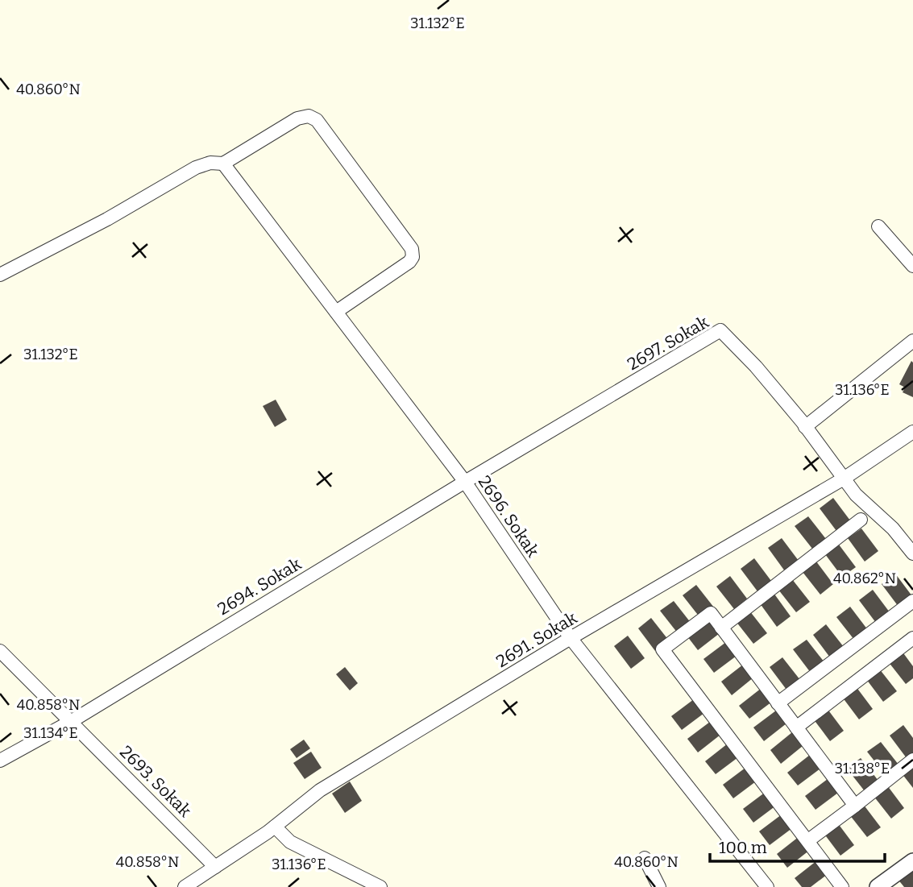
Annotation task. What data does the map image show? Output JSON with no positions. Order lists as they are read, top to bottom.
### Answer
{
  "streets": {
    "street": [
      "2697. Sokak",
      "2696. Sokak",
      "2694. Sokak",
      "2691. Sokak",
      "2693. Sokak"
    ]
  },
  "crossings": [
    ["2697. Sokak", "2696. Sokak"],
    ["2697. Sokak", "2694. Sokak"],
    ["2697. Sokak", "2691. Sokak"],
    ["2696. Sokak", "2694. Sokak"],
    ["2696. Sokak", "2691. Sokak"],
    ["2694. Sokak", "2693. Sokak"],
    ["2691. Sokak", "2693. Sokak"]
  ],
  "scale_bar": "100 m",
  "coordinates": [
    "31.132°E",
    "40.860°N",
    "31.136°E",
    "40.862°N",
    "40.858°N",
    "31.134°E",
    "31.138°E"
  ]
}
